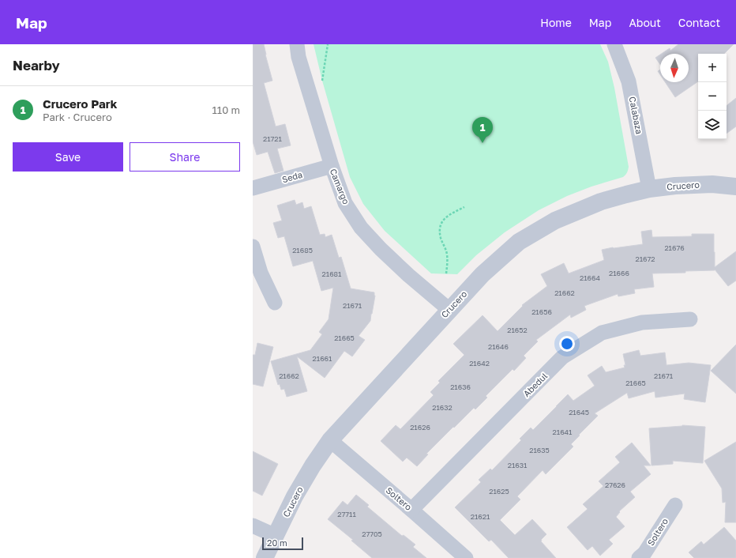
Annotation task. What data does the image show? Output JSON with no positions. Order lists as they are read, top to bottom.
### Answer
{
  "streets": {
    "street": [
      "Calabaza",
      "Seda",
      "Crucero",
      "Camargo",
      "Abedul",
      "Soltero"
    ]
  },
  "crossings": [
    ["Calabaza", "Crucero"],
    ["Seda", "Camargo"],
    ["Crucero", "Camargo"],
    ["Crucero", "Soltero"],
    ["Abedul", "Soltero"]
  ],
  "house_numbers": [
    "21721",
    "21676",
    "21685",
    "21672",
    "21666",
    "21681",
    "21664",
    "21662",
    "21671",
    "21656",
    "21652",
    "21665",
    "21646",
    "21661",
    "21642",
    "21662",
    "21671",
    "21665",
    "21636",
    "21632",
    "21645",
    "21626",
    "21641",
    "21635",
    "21631",
    "27626",
    "21625",
    "27711",
    "21621",
    "27705"
  ],
  "scale_bar": "20 m",
  "north": "bottom",
  "page": {
    "header": "Map",
    "nav": [
      "Home",
      "Map",
      "About",
      "Contact"
    ],
    "heading": "Nearby",
    "map_buttons": ["+", "−"],
    "list": [
      {
        "mark": "1",
        "name": "Crucero Park",
        "note": "Park · Crucero",
        "value": "110 m"
      }
    ],
    "pins": "1",
    "buttons": ["Save", "Share"],
    "scale": "20 m"
  }
}
